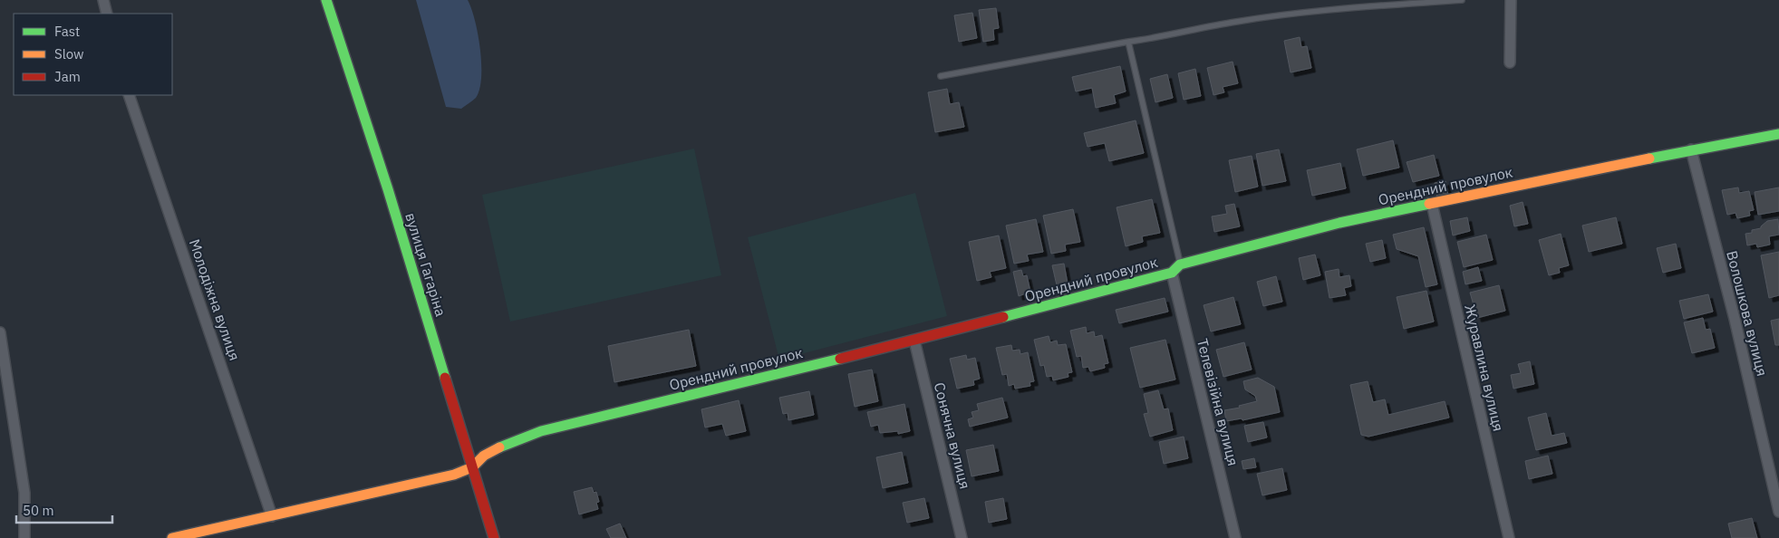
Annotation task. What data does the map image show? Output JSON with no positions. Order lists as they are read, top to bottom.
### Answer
{
  "streets": {
    "street": [
      "Орендний провулок",
      "вулиця Гагаріна",
      "Молодіжна вулиця",
      "Волошкова вулиця",
      "Журавлина вулиця",
      "Телевізійна вулиця",
      "Сонячна вулиця"
    ]
  },
  "crossings": [
    ["Орендний провулок", "вулиця Гагаріна"],
    ["Орендний провулок", "Волошкова вулиця"],
    ["Орендний провулок", "Журавлина вулиця"],
    ["Орендний провулок", "Телевізійна вулиця"],
    ["Орендний провулок", "Сонячна вулиця"]
  ],
  "legend": ["Fast", "Slow", "Jam"],
  "scale_bar": "50 m"
}
